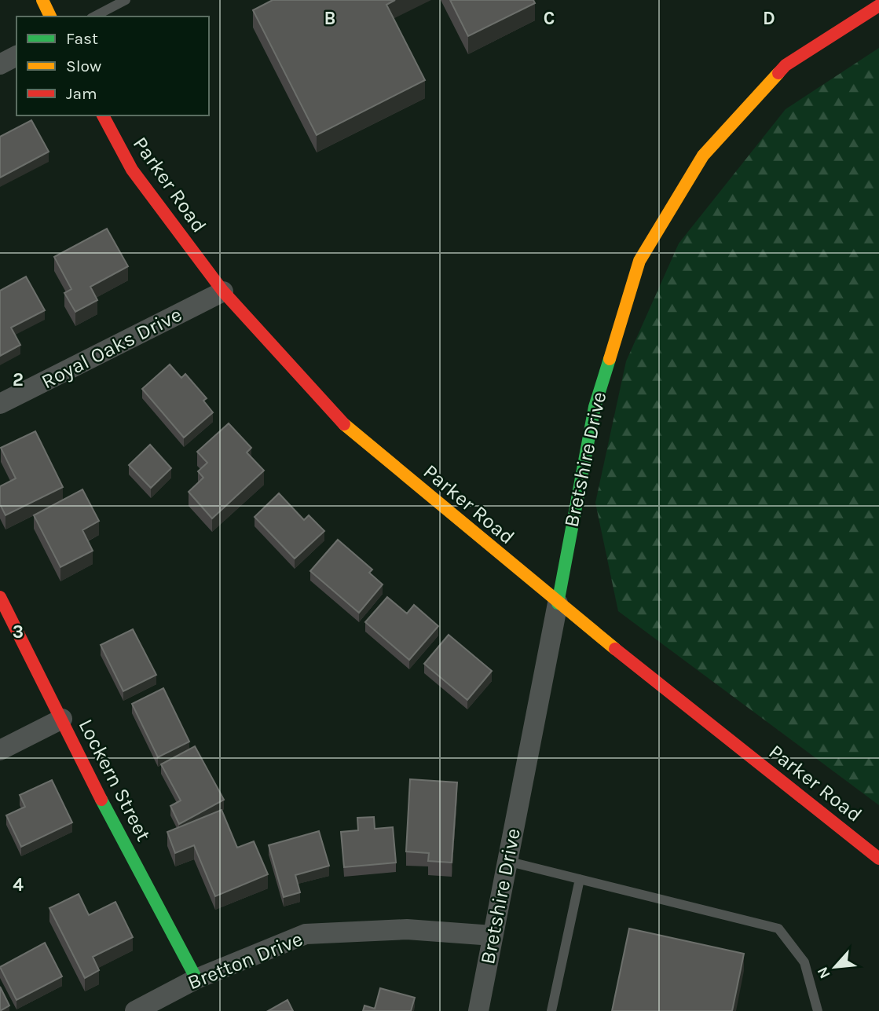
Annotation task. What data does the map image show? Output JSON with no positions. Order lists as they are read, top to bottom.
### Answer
{
  "streets": {
    "street": [
      "Parker Road",
      "Royal Oaks Drive",
      "Bretshire Drive",
      "Lockern Street",
      "Bretton Drive"
    ]
  },
  "crossings": [
    ["Parker Road", "Royal Oaks Drive"],
    ["Parker Road", "Bretshire Drive"],
    ["Bretshire Drive", "Bretton Drive"],
    ["Lockern Street", "Bretton Drive"]
  ],
  "legend": ["Fast", "Slow", "Jam"],
  "north": "bottom left",
  "grid": {
    "columns": ["B", "C", "D"],
    "rows": ["2", "3", "4"]
  }
}
